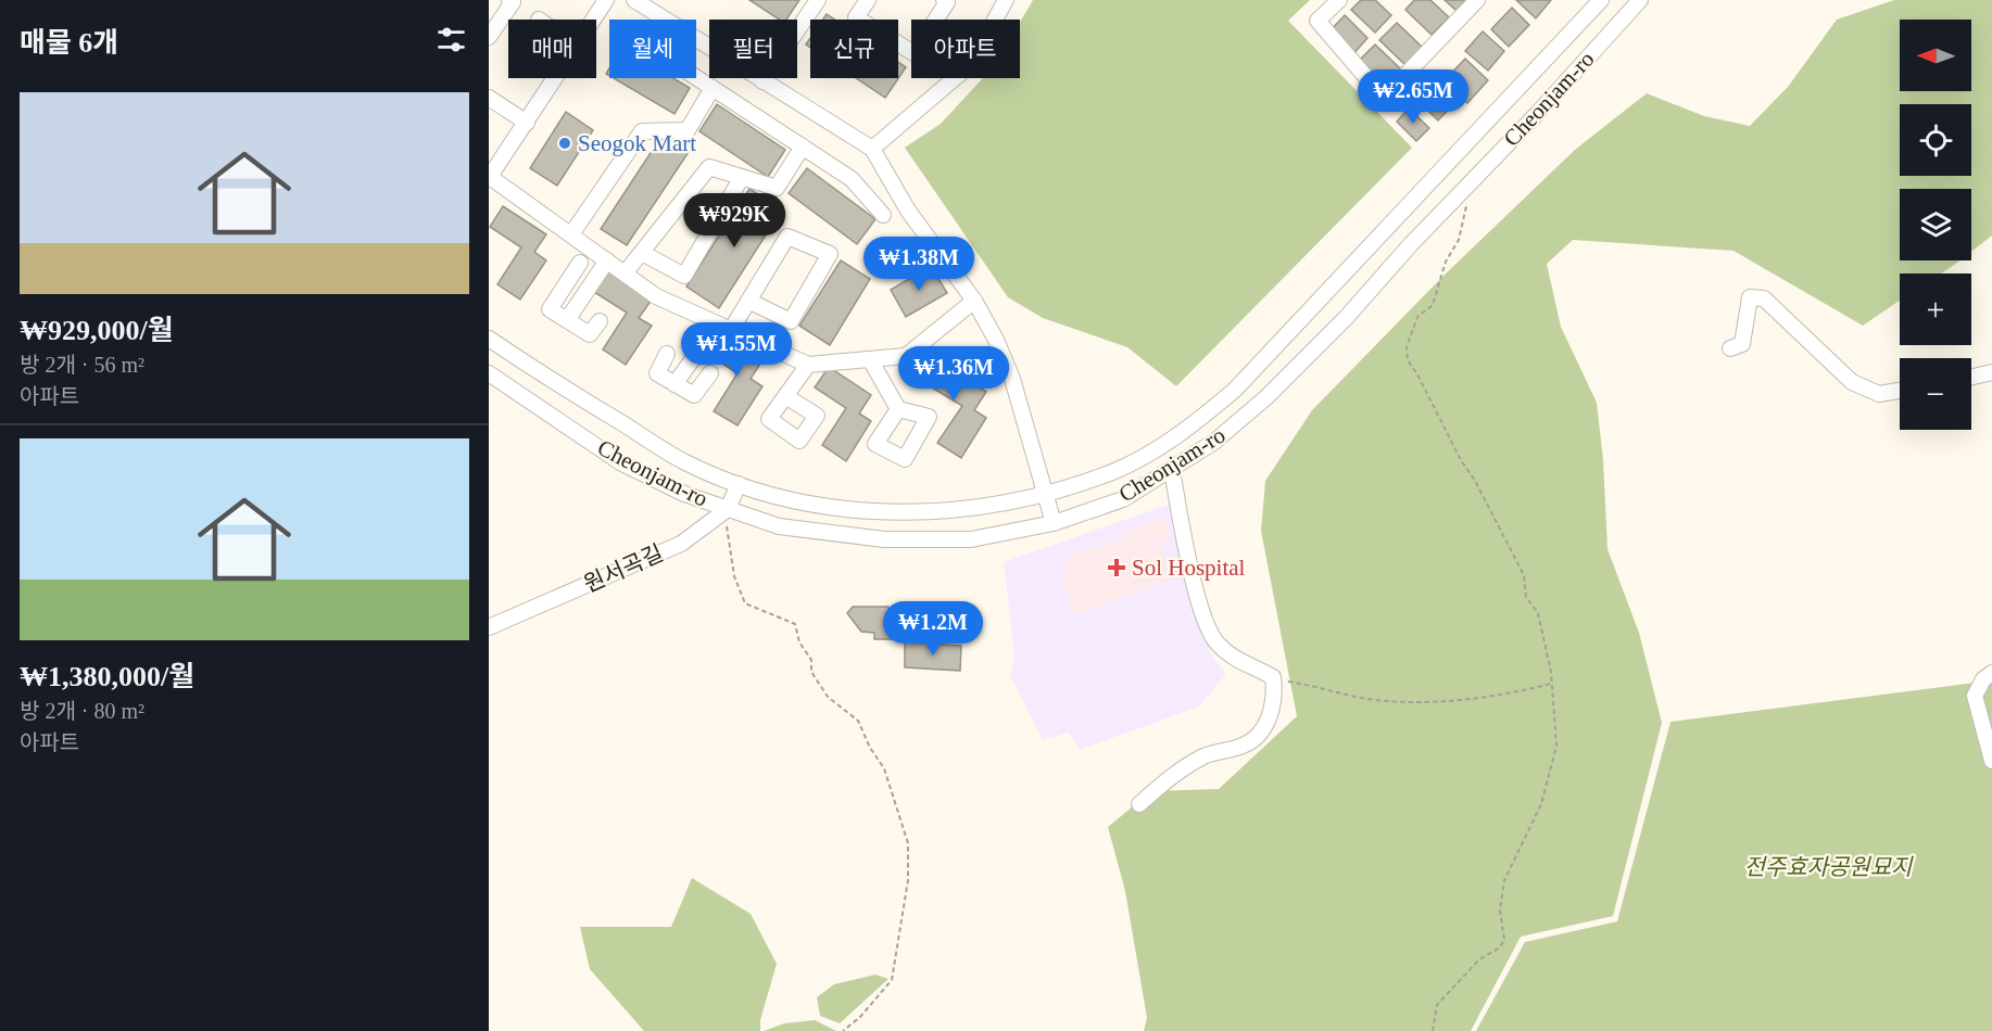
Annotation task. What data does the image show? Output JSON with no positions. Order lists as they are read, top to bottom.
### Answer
{
  "streets": {
    "street": ["Cheonjam-ro", "원서곡길"]
  },
  "crossings": [
    ["Cheonjam-ro", "원서곡길"]
  ],
  "parks": ["전주효자공원묘지"],
  "places": {
    "other": ["Seogok Mart"],
    "health": ["Sol Hospital"]
  },
  "north": "left",
  "page": {
    "heading": "매물 6개",
    "map_buttons": ["+", "−"],
    "chip": [
      "매매",
      "월세",
      "필터",
      "신규",
      "아파트"
    ],
    "price": [
      "₩2.65M",
      "₩929K",
      "₩1.38M",
      "₩1.55M",
      "₩1.36M",
      "₩1.2M"
    ],
    "list": [
      {
        "name": "₩929,000/월",
        "note": "방 2개 · 56 m² · 아파트"
      },
      {
        "name": "₩1,380,000/월",
        "note": "방 2개 · 80 m² · 아파트"
      }
    ]
  }
}
